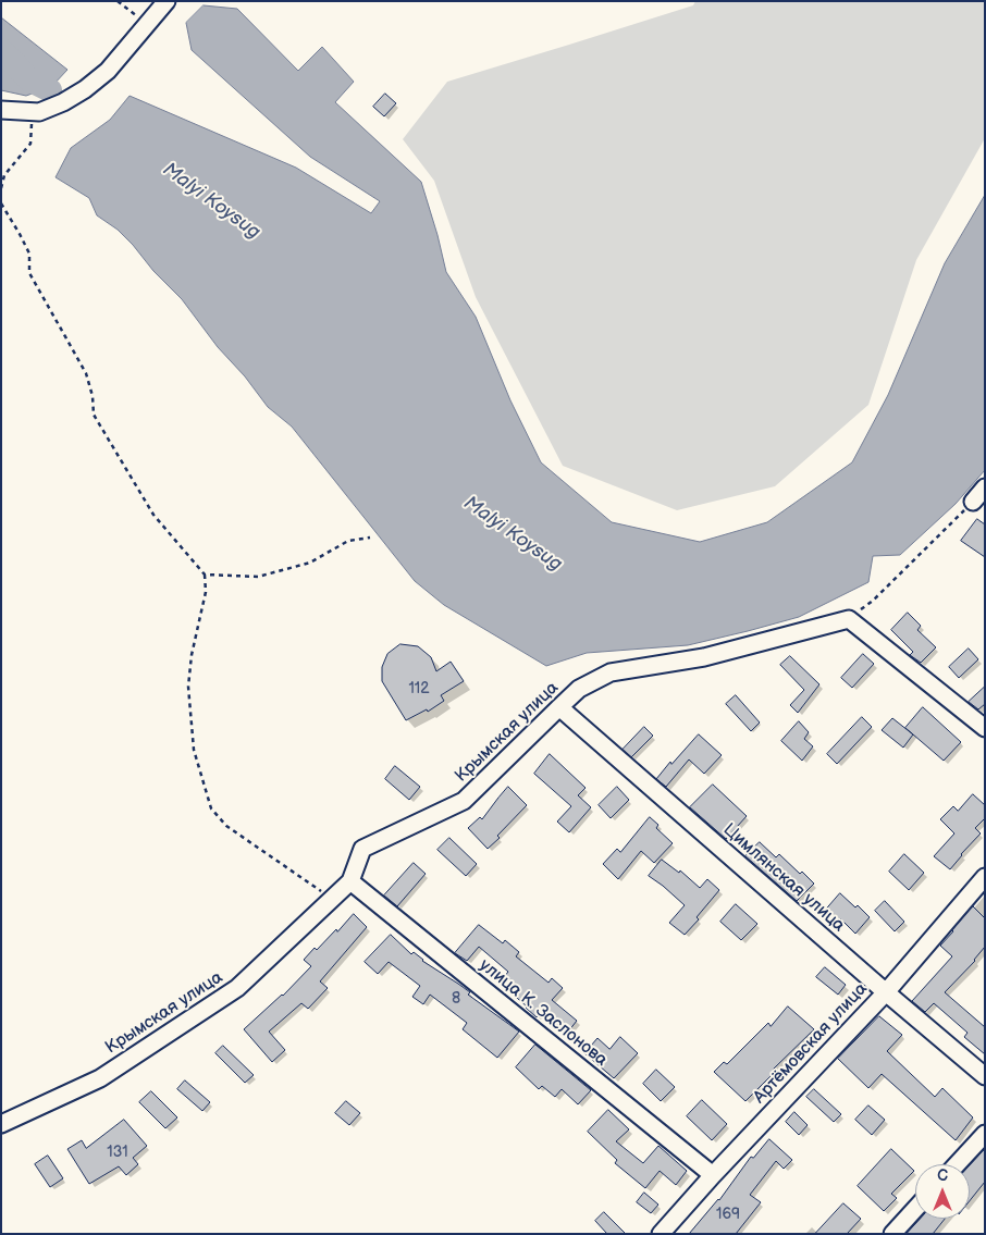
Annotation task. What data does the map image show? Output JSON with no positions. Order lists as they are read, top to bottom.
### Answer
{
  "streets": {
    "street": [
      "Крымская улица",
      "Цимлянская улица",
      "улица К. Заслонова",
      "Артёмовская улица"
    ]
  },
  "crossings": [
    ["Крымская улица", "Цимлянская улица"],
    ["Крымская улица", "улица К. Заслонова"],
    ["Цимлянская улица", "Артёмовская улица"],
    ["улица К. Заслонова", "Артёмовская улица"]
  ],
  "water": ["Malyi Koysug"],
  "house_numbers": [
    "112",
    "8",
    "131",
    "169"
  ],
  "north": "top"
}
